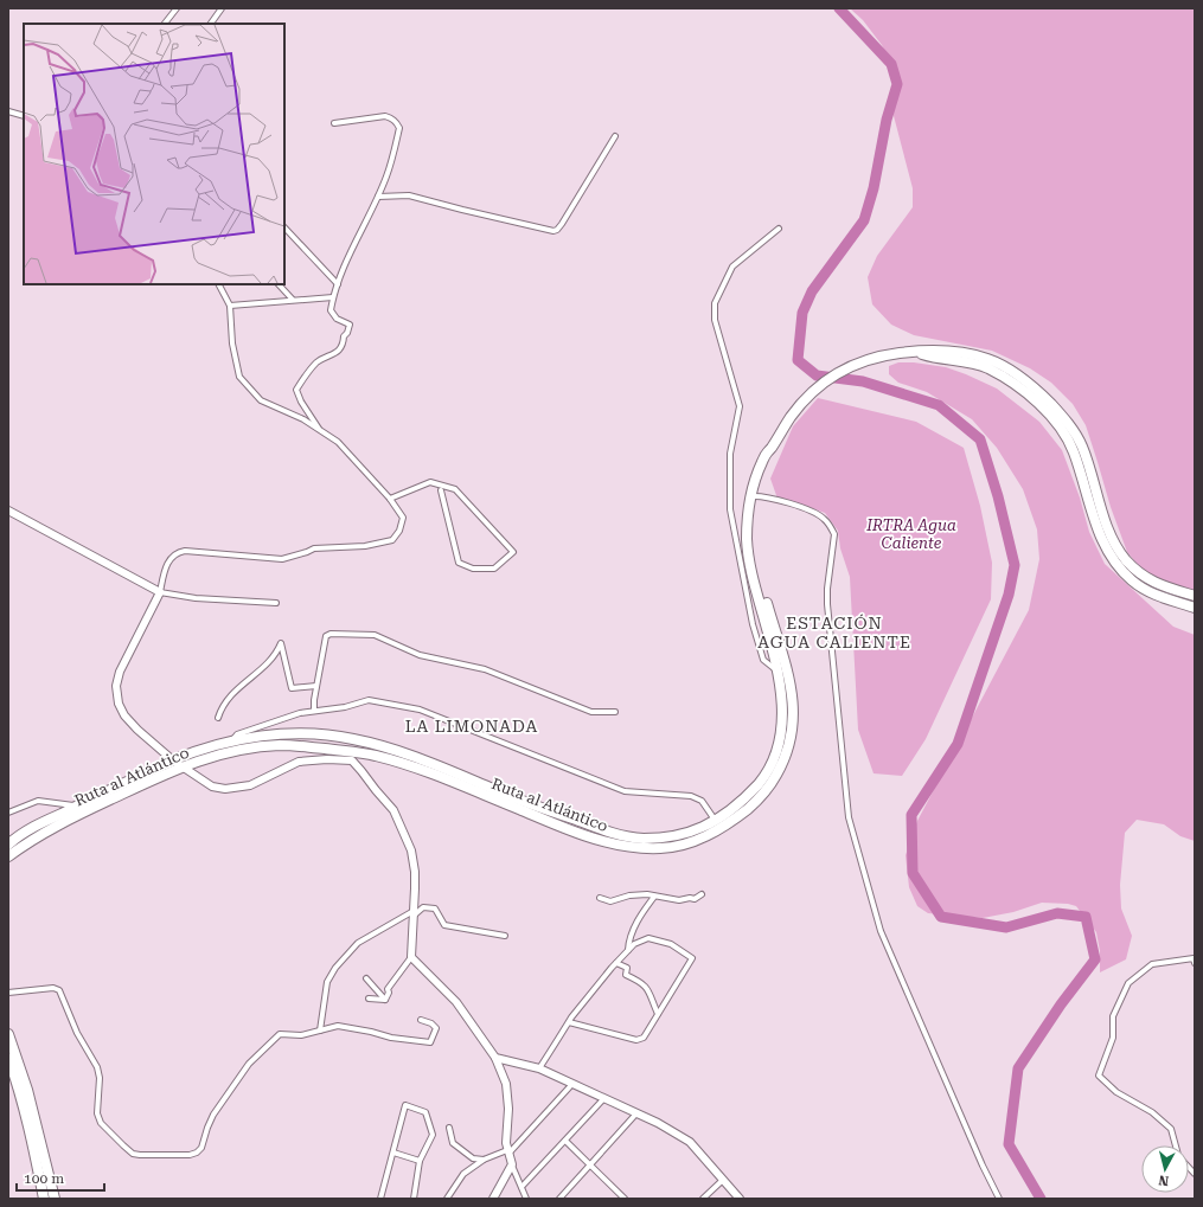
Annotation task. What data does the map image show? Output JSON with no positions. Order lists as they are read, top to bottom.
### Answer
{
  "streets": {
    "highway": ["Ruta al Atlántico"]
  },
  "districts": ["ESTACIÓN AGUA CALIENTE", "LA LIMONADA"],
  "parks": ["IRTRA Agua Caliente"],
  "scale_bar": "100 m",
  "north": "bottom"
}
